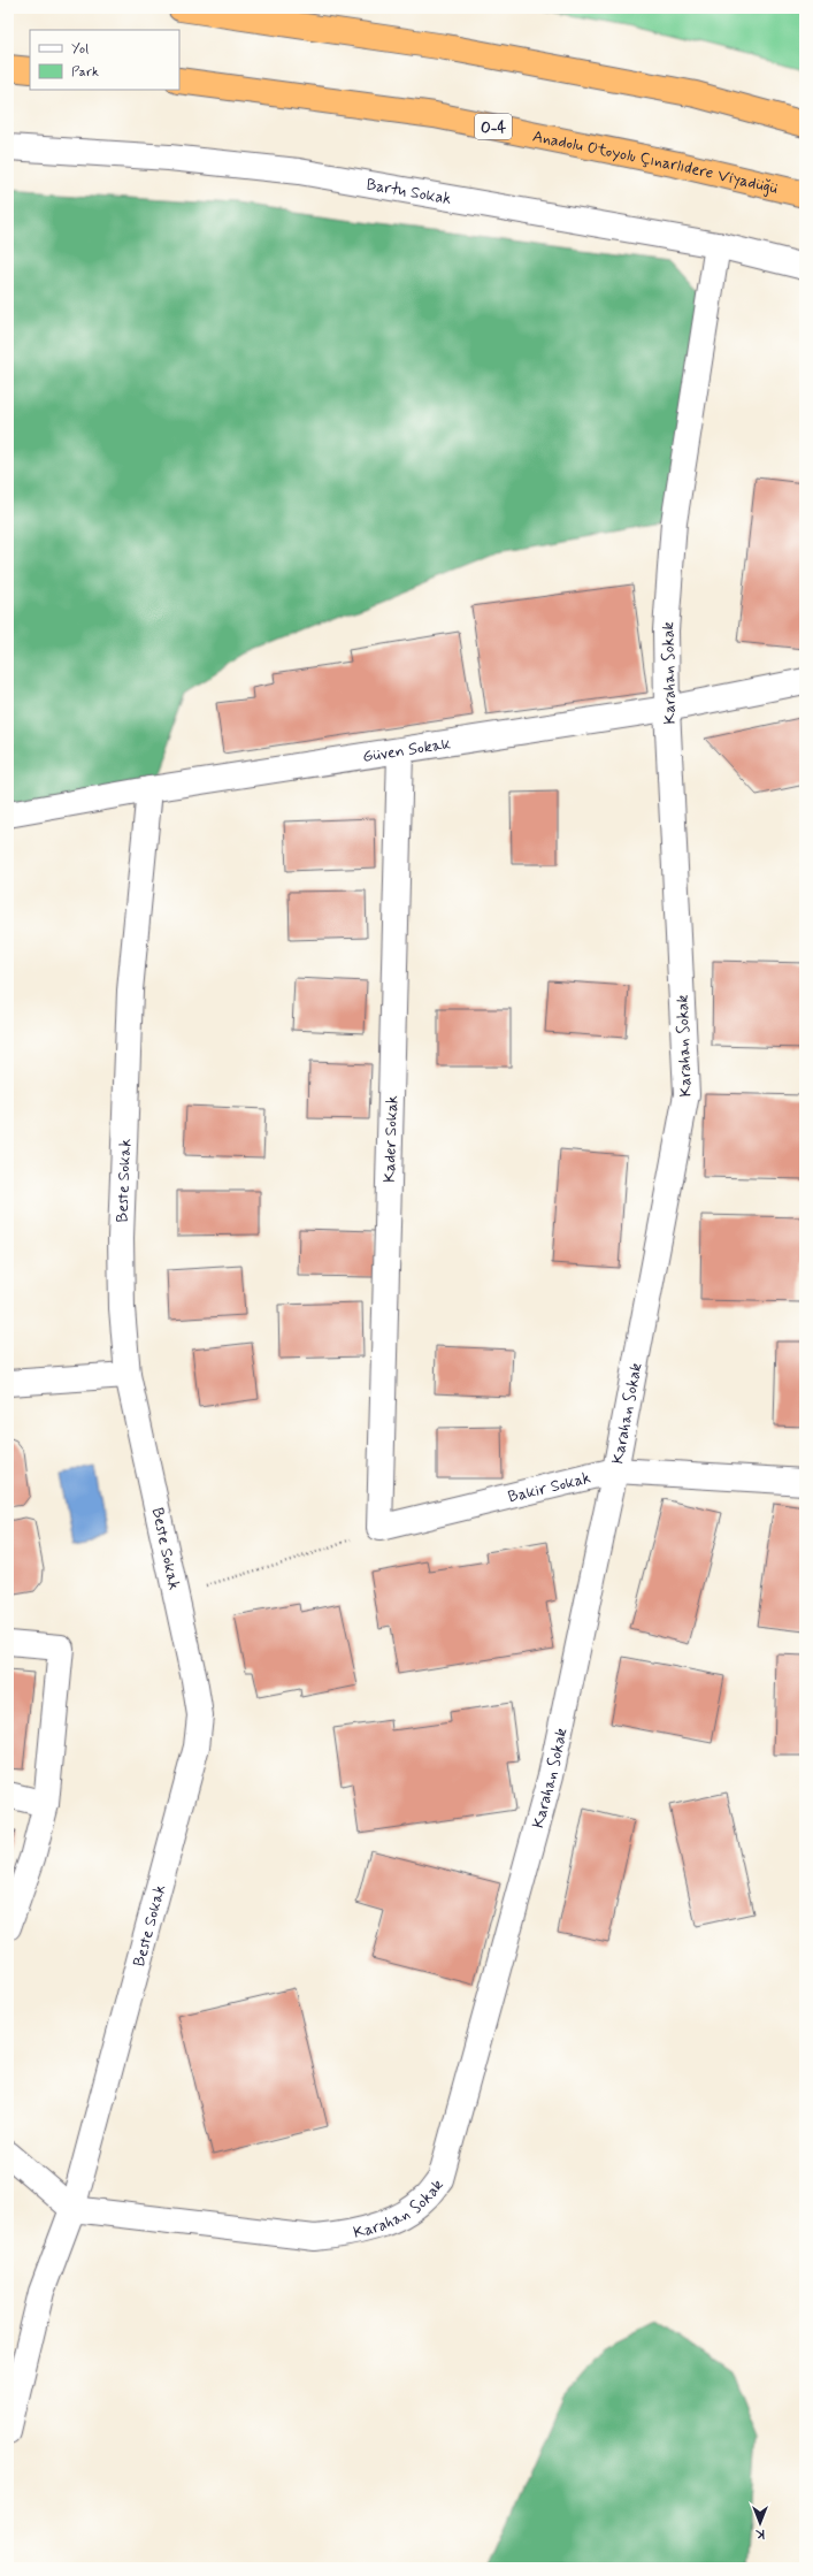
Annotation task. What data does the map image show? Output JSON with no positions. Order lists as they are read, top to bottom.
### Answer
{
  "streets": {
    "highway": ["O-4", "Anadolu Otoyolu Çınarlıdere Viyadüğü"],
    "street": [
      "Bartu Sokak",
      "Karahan Sokak",
      "Güven Sokak",
      "Kader Sokak",
      "Beste Sokak",
      "Bakir Sokak"
    ]
  },
  "crossings": [
    ["Bartu Sokak", "Karahan Sokak"],
    ["Karahan Sokak", "Güven Sokak"],
    ["Karahan Sokak", "Beste Sokak"],
    ["Karahan Sokak", "Bakir Sokak"],
    ["Güven Sokak", "Kader Sokak"],
    ["Güven Sokak", "Beste Sokak"],
    ["Kader Sokak", "Bakir Sokak"]
  ],
  "legend": ["Yol", "Park"],
  "north": "bottom"
}
